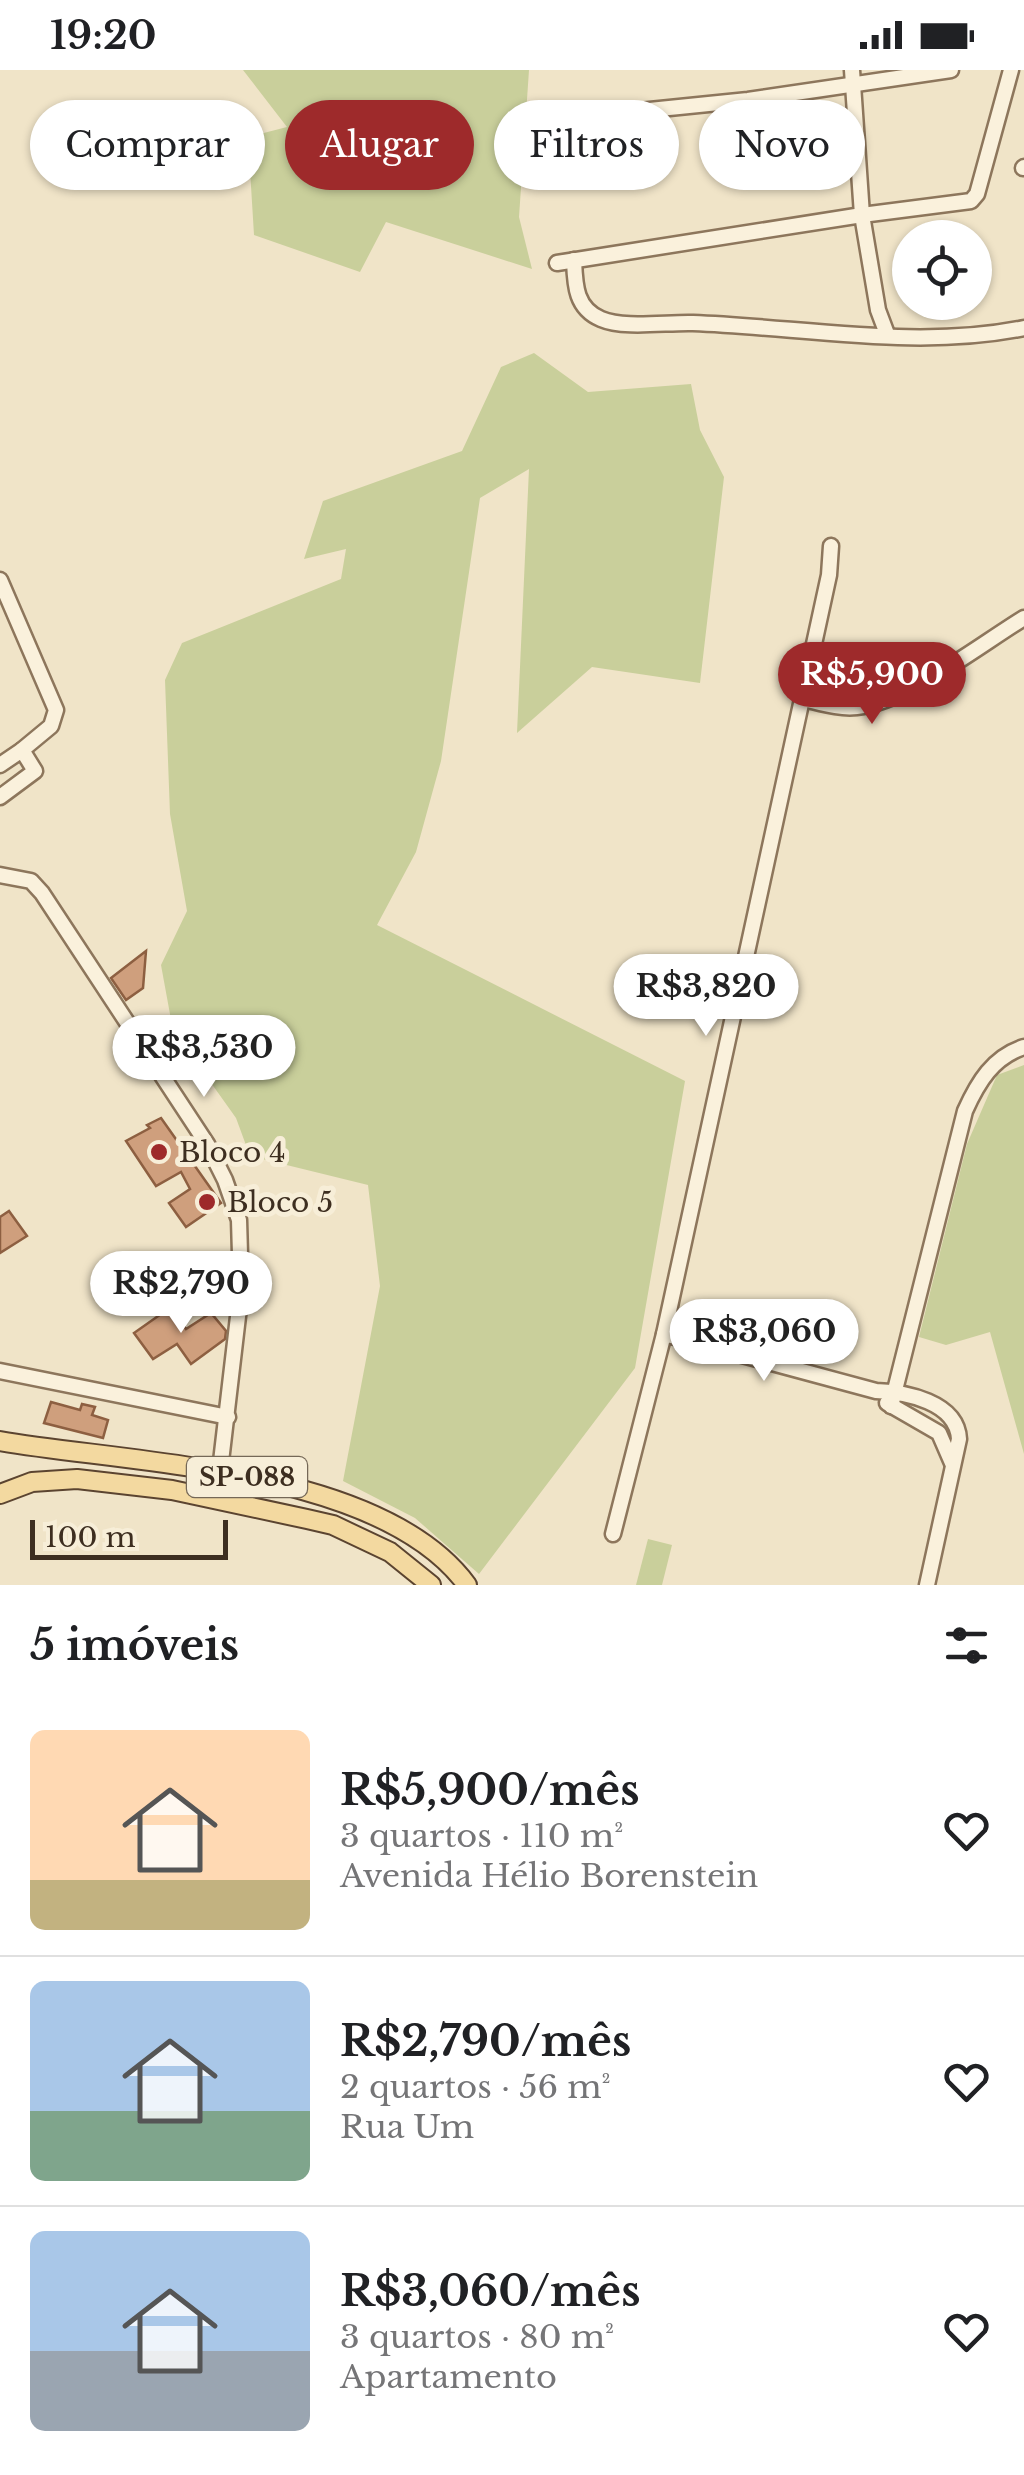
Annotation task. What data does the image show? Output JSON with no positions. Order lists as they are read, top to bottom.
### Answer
{
  "streets": {
    "main road": ["SP-088"]
  },
  "places": ["Bloco 4", "Bloco 5"],
  "scale_bar": "100 m",
  "page": {
    "status": "19:20",
    "chip": [
      "Comprar",
      "Alugar",
      "Filtros",
      "Novo"
    ],
    "price": [
      "R$5,900",
      "R$3,820",
      "R$3,530",
      "R$2,790",
      "R$3,060"
    ],
    "scale": "100 m",
    "heading": "5 imóveis",
    "list": [
      {
        "name": "R$5,900/mês",
        "note": "3 quartos · 110 m² · Avenida Hélio Borenstein"
      },
      {
        "name": "R$2,790/mês",
        "note": "2 quartos · 56 m² · Rua Um"
      },
      {
        "name": "R$3,060/mês",
        "note": "3 quartos · 80 m² · Apartamento"
      }
    ]
  }
}
